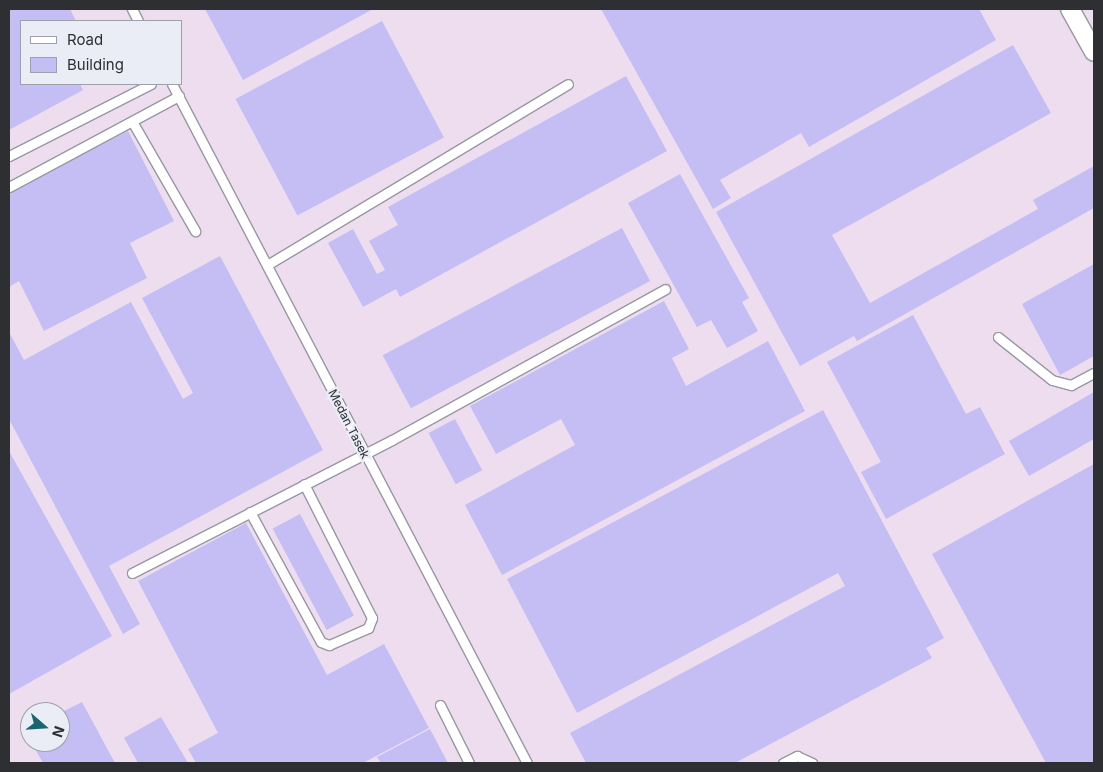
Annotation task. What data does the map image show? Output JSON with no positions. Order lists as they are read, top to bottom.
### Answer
{
  "streets": {
    "lane": ["Medan Tasek"]
  },
  "legend": ["Road", "Building"],
  "north": "right"
}
